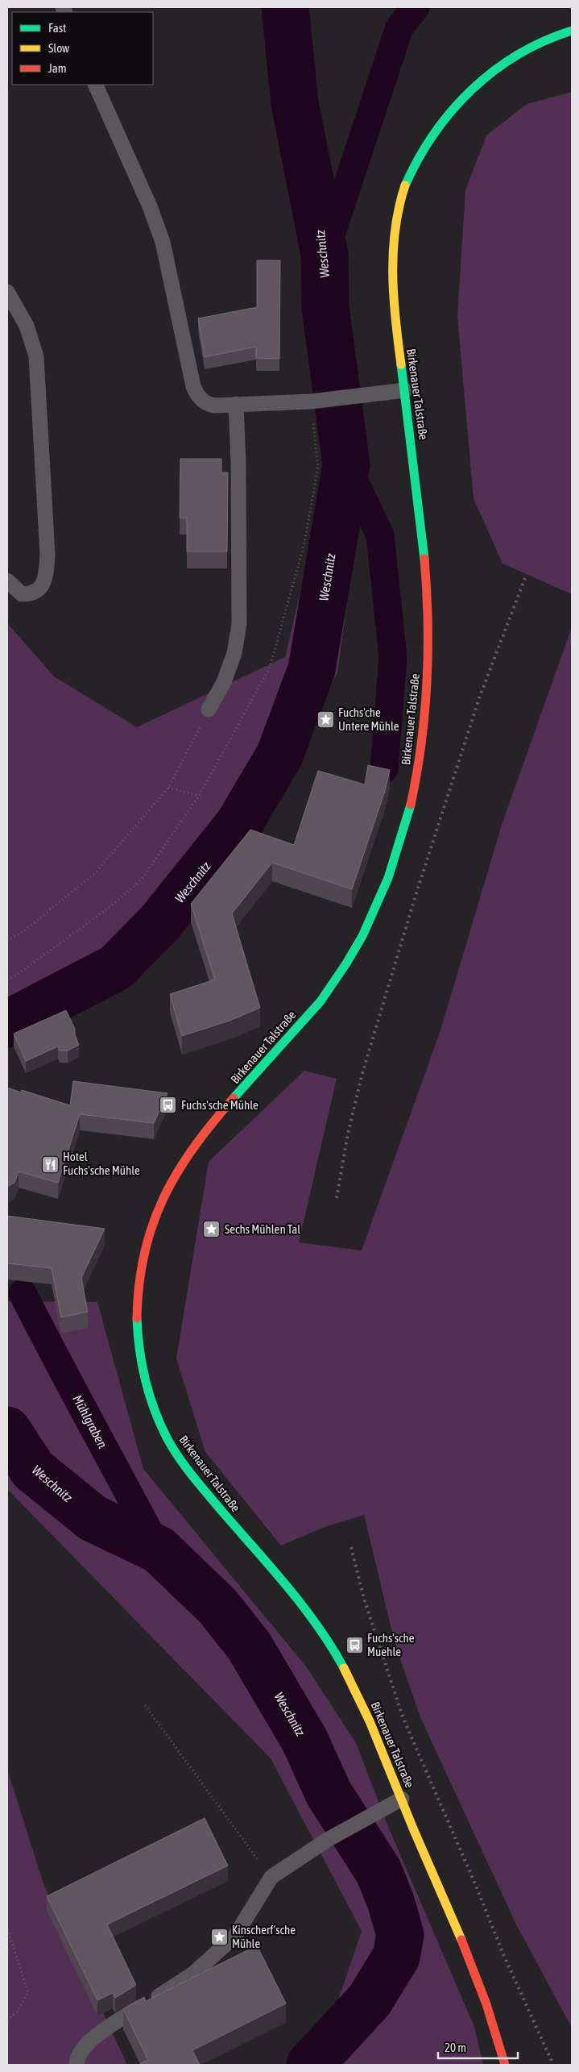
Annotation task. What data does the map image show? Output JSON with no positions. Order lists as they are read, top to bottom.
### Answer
{
  "streets": {
    "main road": ["Birkenauer Talstraße"]
  },
  "water": ["Weschnitz", "Mühlgraben"],
  "places": {
    "place": ["Fuchs'che Untere Mühle", "Sechs Mühlen Tal", "Kinscherf'sche Mühle"],
    "bus stop": ["Fuchs'sche Mühle", "Fuchs'sche Muehle"],
    "restaurant": ["Hotel Fuchs'sche Mühle"]
  },
  "legend": ["Fast", "Slow", "Jam"],
  "scale_bar": "20 m"
}
